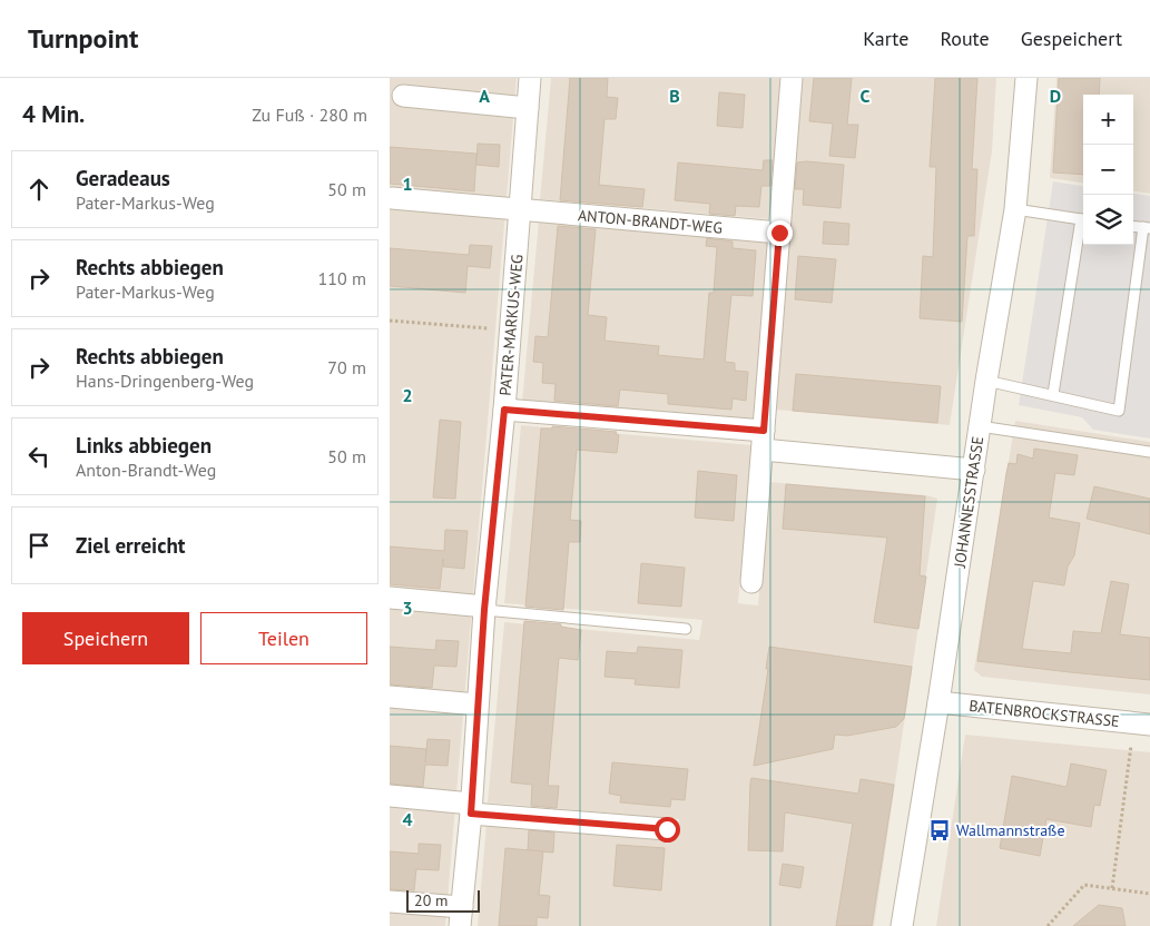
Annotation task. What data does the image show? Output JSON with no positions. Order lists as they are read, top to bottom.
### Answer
{
  "streets": {
    "street": [
      "ANTON-BRANDT-WEG",
      "PATER-MARKUS-WEG",
      "JOHANNESSTRASSE",
      "BATENBROCKSTRASSE"
    ]
  },
  "crossings": [
    ["ANTON-BRANDT-WEG", "PATER-MARKUS-WEG"],
    ["JOHANNESSTRASSE", "BATENBROCKSTRASSE"]
  ],
  "places": {
    "bus stop": ["Wallmannstraße"]
  },
  "scale_bar": "20 m",
  "page": {
    "header": "Turnpoint",
    "nav": ["Karte", "Route", "Gespeichert"],
    "heading": ["4 Min.", "Zu Fuß · 280 m"],
    "map_buttons": ["+", "−"],
    "list": [
      ["Geradeaus", "Pater-Markus-Weg", "50 m"],
      ["Rechts abbiegen", "Pater-Markus-Weg", "110 m"],
      ["Rechts abbiegen", "Hans-Dringenberg-Weg", "70 m"],
      ["Links abbiegen", "Anton-Brandt-Weg", "50 m"],
      "Ziel erreicht"
    ],
    "buttons": ["Speichern", "Teilen"],
    "scale": "20 m"
  },
  "grid": {
    "columns": [
      "A",
      "B",
      "C",
      "D"
    ],
    "rows": [
      "1",
      "2",
      "3",
      "4"
    ]
  }
}
